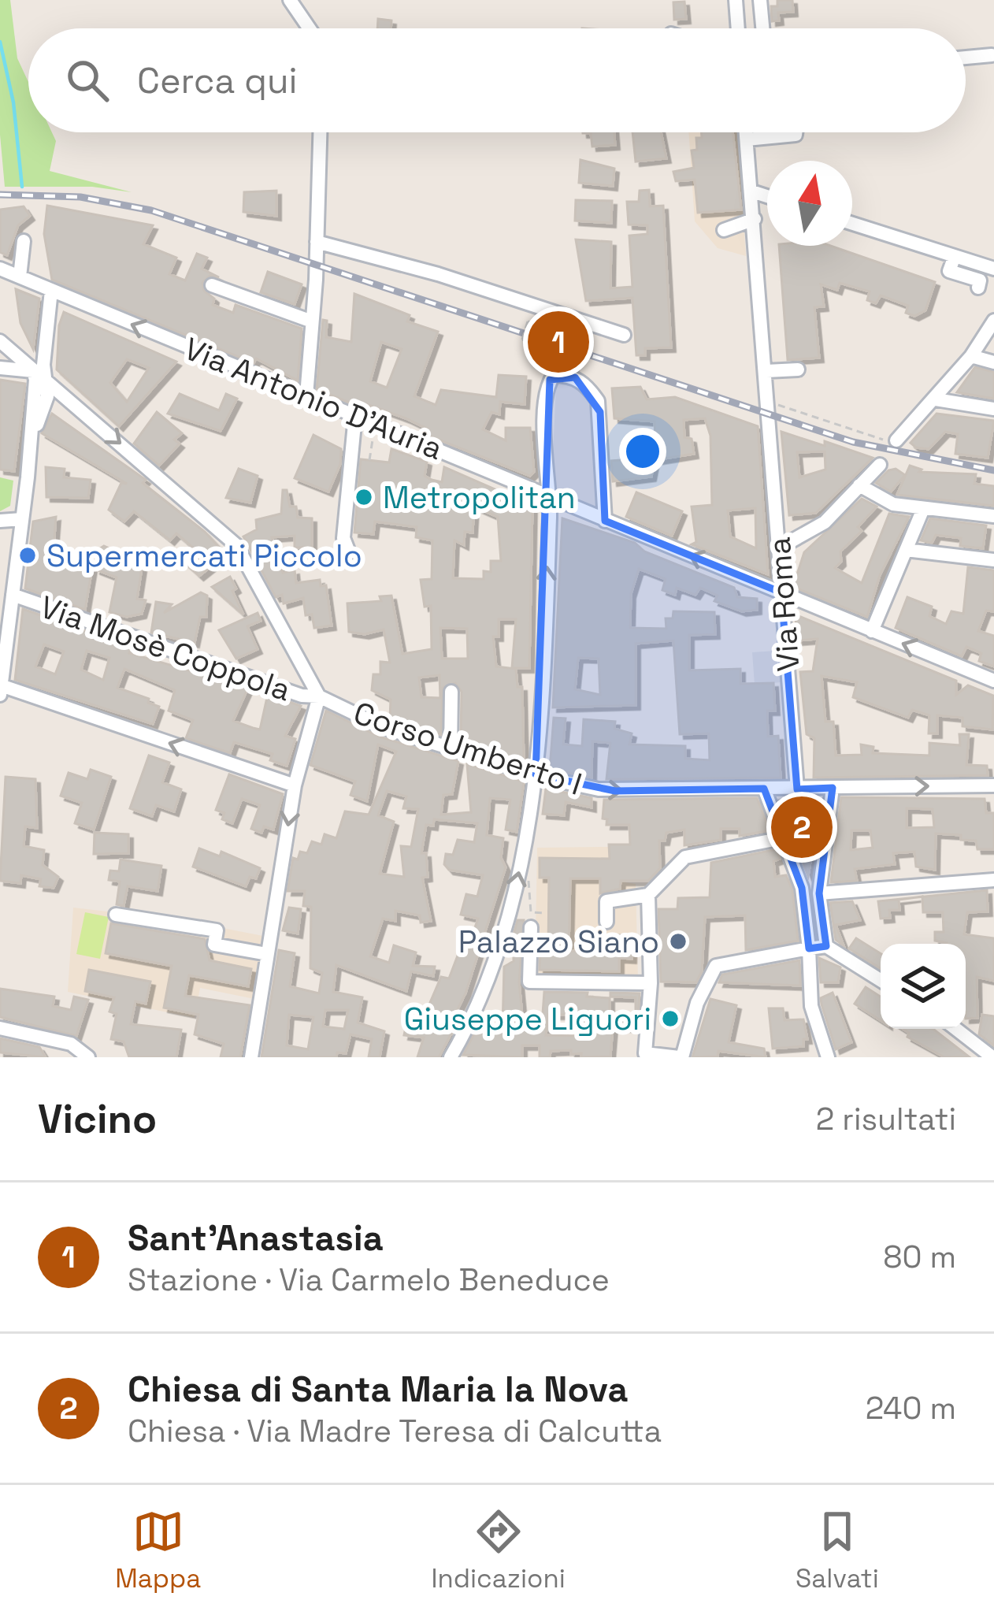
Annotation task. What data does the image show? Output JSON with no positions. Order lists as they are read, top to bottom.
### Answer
{
  "streets": {
    "street": [
      "Via Antonio D'Auria",
      "Via Roma",
      "Via Mosè Coppola",
      "Corso Umberto I"
    ]
  },
  "crossings": [
    ["Via Antonio D'Auria", "Via Roma"],
    ["Via Roma", "Corso Umberto I"],
    ["Via Mosè Coppola", "Corso Umberto I"]
  ],
  "places": [
    "Metropolitan",
    "Supermercati Piccolo",
    "Palazzo Siano",
    "Giuseppe Liguori"
  ],
  "north": "top",
  "page": {
    "search": "Cerca qui",
    "pins": ["1", "2"],
    "heading": ["Vicino", "2 risultati"],
    "list": [
      {
        "mark": "1",
        "name": "Sant'Anastasia",
        "note": "Stazione · Via Carmelo Beneduce",
        "value": "80 m"
      },
      {
        "mark": "2",
        "name": "Chiesa di Santa Maria la Nova",
        "note": "Chiesa · Via Madre Teresa di Calcutta",
        "value": "240 m"
      }
    ],
    "nav": ["Mappa", "Indicazioni", "Salvati"]
  }
}
